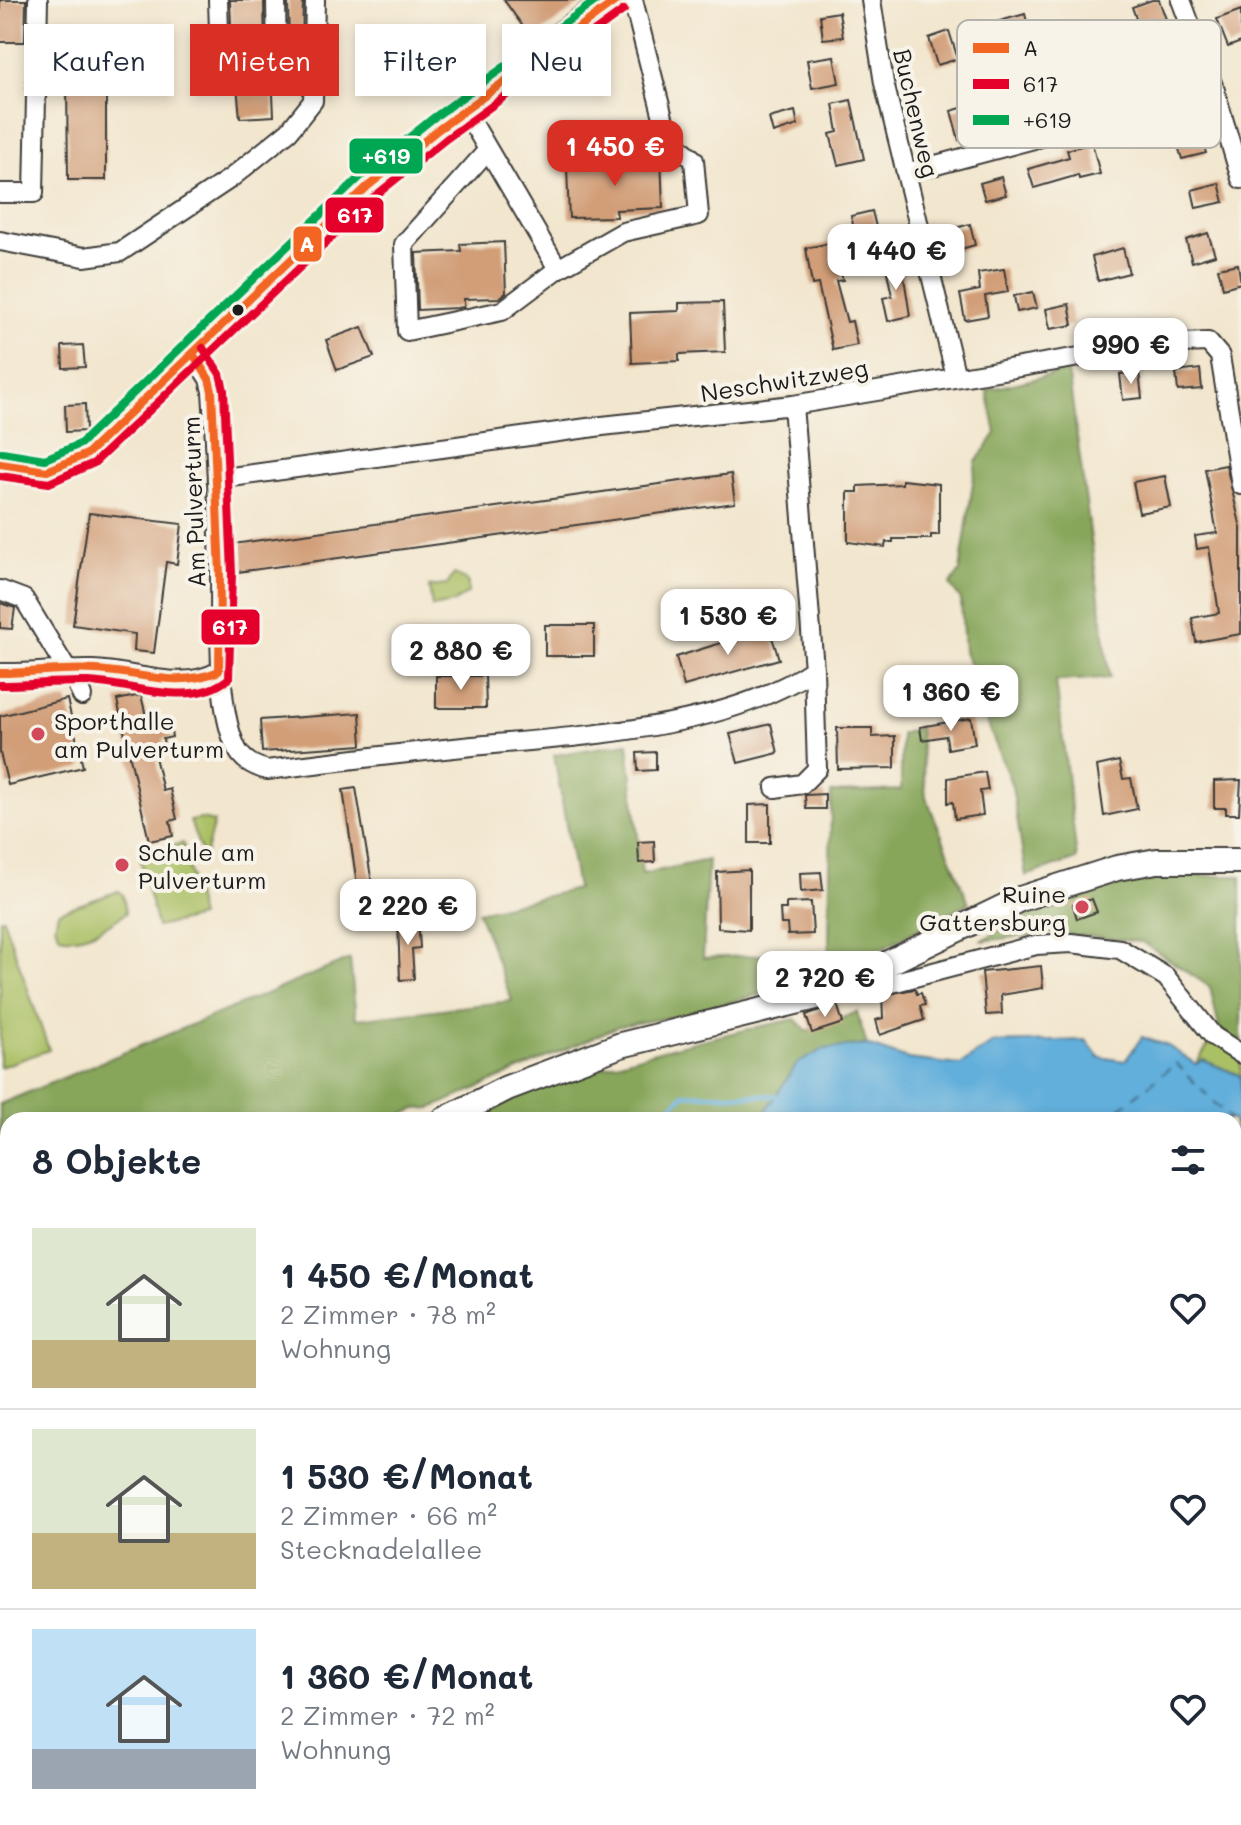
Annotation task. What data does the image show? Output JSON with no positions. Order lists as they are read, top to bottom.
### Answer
{
  "streets": {
    "street": ["Buchenweg", "Neschwitzweg", "Am Pulverturm"]
  },
  "crossings": [
    ["Buchenweg", "Neschwitzweg"],
    ["Neschwitzweg", "Am Pulverturm"]
  ],
  "places": ["Sporthalle am Pulverturm", "Schule am Pulverturm", "Ruine Gattersburg"],
  "lines": ["transit line A", "transit line +619", "transit line 617"],
  "legend": ["A", "617", "+619"],
  "page": {
    "chip": [
      "Kaufen",
      "Mieten",
      "Filter",
      "Neu"
    ],
    "price": [
      "1 450 €",
      "1 440 €",
      "990 €",
      "1 530 €",
      "2 880 €",
      "1 360 €",
      "2 220 €",
      "2 720 €"
    ],
    "heading": "8 Objekte",
    "list": [
      {
        "name": "1 450 €/Monat",
        "note": "2 Zimmer · 78 m² · Wohnung"
      },
      {
        "name": "1 530 €/Monat",
        "note": "2 Zimmer · 66 m² · Stecknadelallee"
      },
      {
        "name": "1 360 €/Monat",
        "note": "2 Zimmer · 72 m² · Wohnung"
      }
    ]
  }
}
